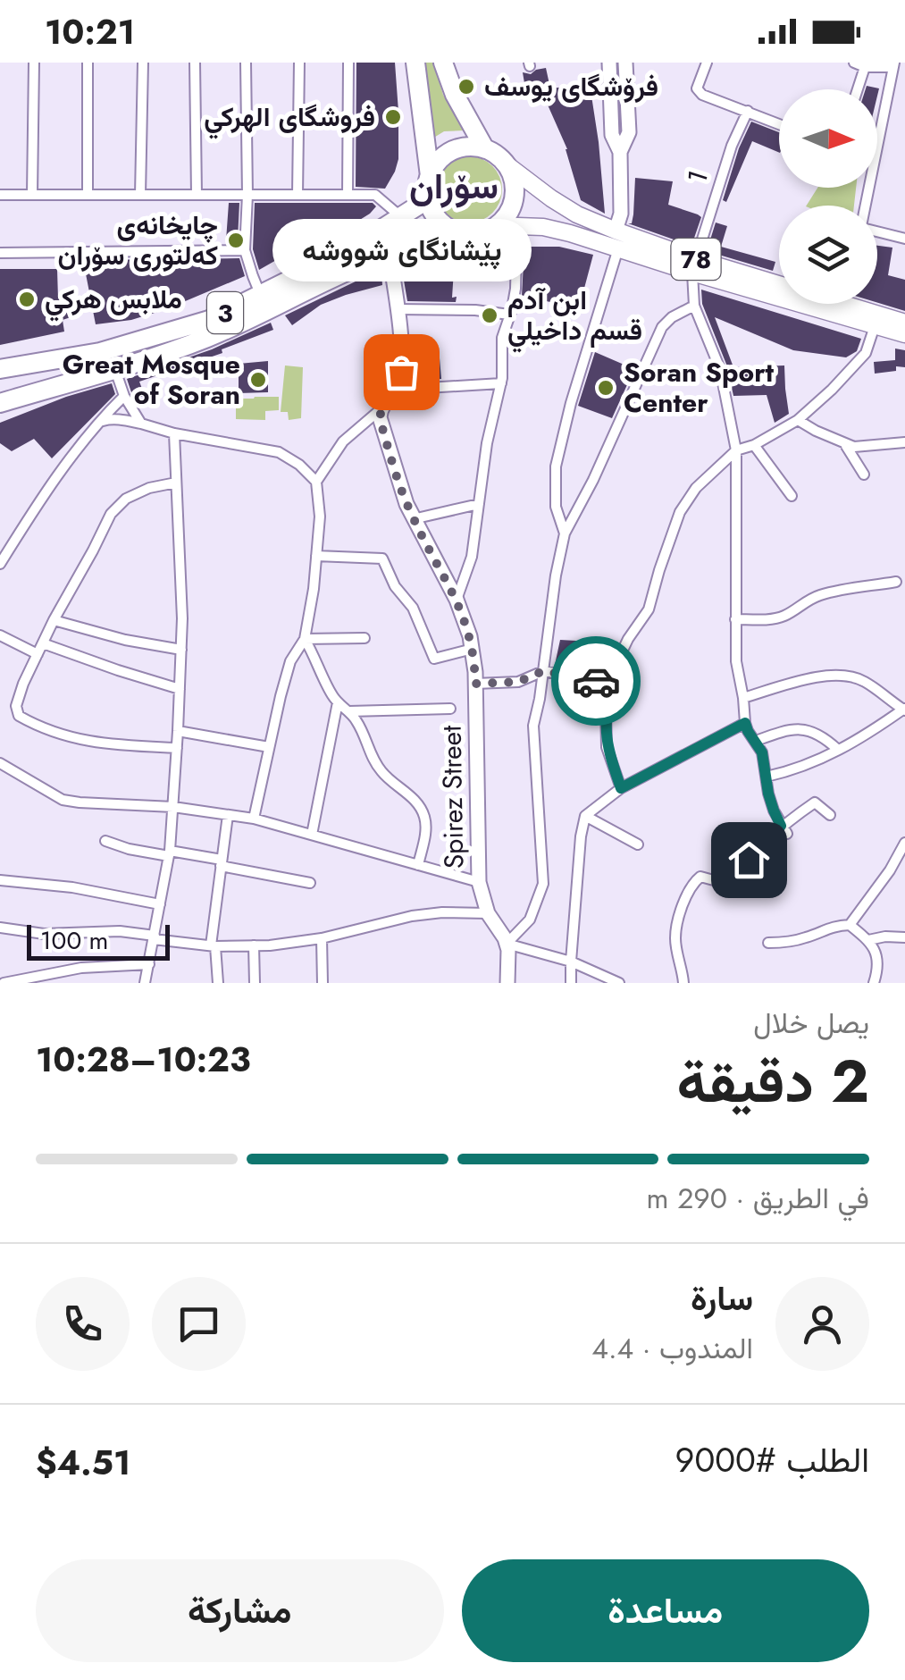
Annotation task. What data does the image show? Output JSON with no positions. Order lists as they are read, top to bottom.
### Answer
{
  "streets": {
    "highway": ["3"],
    "main road": ["78", "Spirez Street"],
    "street": ["1"]
  },
  "crossings": [
    ["1", "78"],
    ["78", "3"]
  ],
  "districts": ["سۆران"],
  "places": [
    "فرۆشگای یوسف",
    "فروشگای الهركي",
    "چایخانەی کەلتوری سۆران",
    "ملابس هركي",
    "ابن آدم قسم داخيلي",
    "پێشانگای شووشە",
    "Great Mosque of Soran",
    "Soran Sport Center"
  ],
  "scale_bar": "100 m",
  "north": "right",
  "page": {
    "status": "10:21",
    "bubble": "پێشانگای شووشە",
    "scale": "100 m",
    "heading": ["2 دقيقة", "يصل خلال", "10:23–10:28"],
    "panel": [
      "سارة",
      "المندوب · 4.4",
      "الطلب #9000",
      "$4.51"
    ],
    "bar": "في الطريق · 290 m",
    "buttons": ["مساعدة", "مشاركة"]
  }
}
